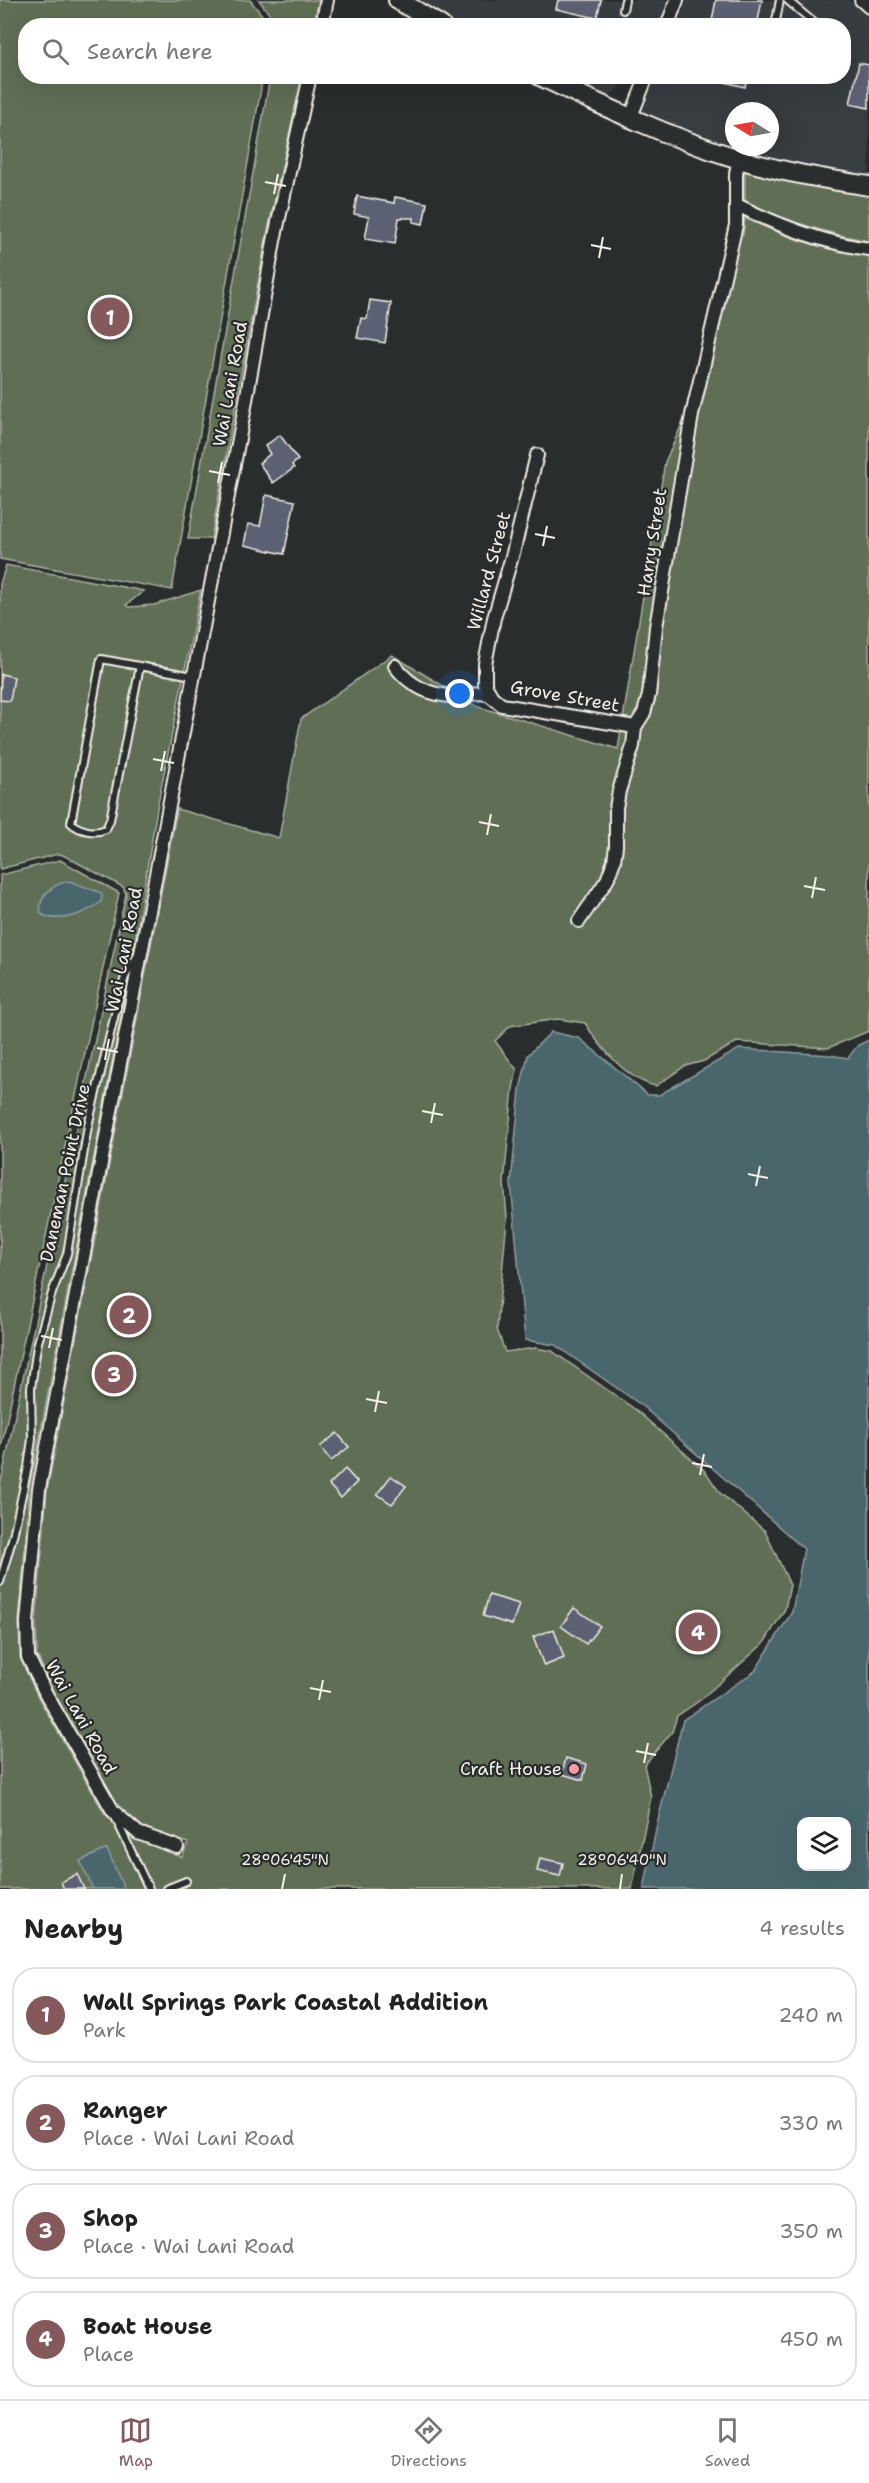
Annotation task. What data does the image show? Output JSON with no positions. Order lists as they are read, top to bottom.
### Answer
{
  "streets": {
    "street": [
      "Wai Lani Road",
      "Harry Street",
      "Willard Street",
      "Grove Street"
    ],
    "lane": ["Daneman Point Drive"]
  },
  "crossings": [
    ["Wai Lani Road", "Daneman Point Drive"],
    ["Harry Street", "Grove Street"],
    ["Willard Street", "Grove Street"]
  ],
  "places": ["Craft House"],
  "north": "left",
  "page": {
    "search": "Search here",
    "pins": [
      "1",
      "2",
      "3",
      "4"
    ],
    "heading": ["Nearby", "4 results"],
    "list": [
      {
        "mark": "1",
        "name": "Wall Springs Park Coastal Addition",
        "note": "Park",
        "value": "240 m"
      },
      {
        "mark": "2",
        "name": "Ranger",
        "note": "Place · Wai Lani Road",
        "value": "330 m"
      },
      {
        "mark": "3",
        "name": "Shop",
        "note": "Place · Wai Lani Road",
        "value": "350 m"
      },
      {
        "mark": "4",
        "name": "Boat House",
        "note": "Place",
        "value": "450 m"
      }
    ],
    "nav": ["Map", "Directions", "Saved"]
  },
  "coordinates": ["28°06'45\"N", "28°06'40\"N"]
}
